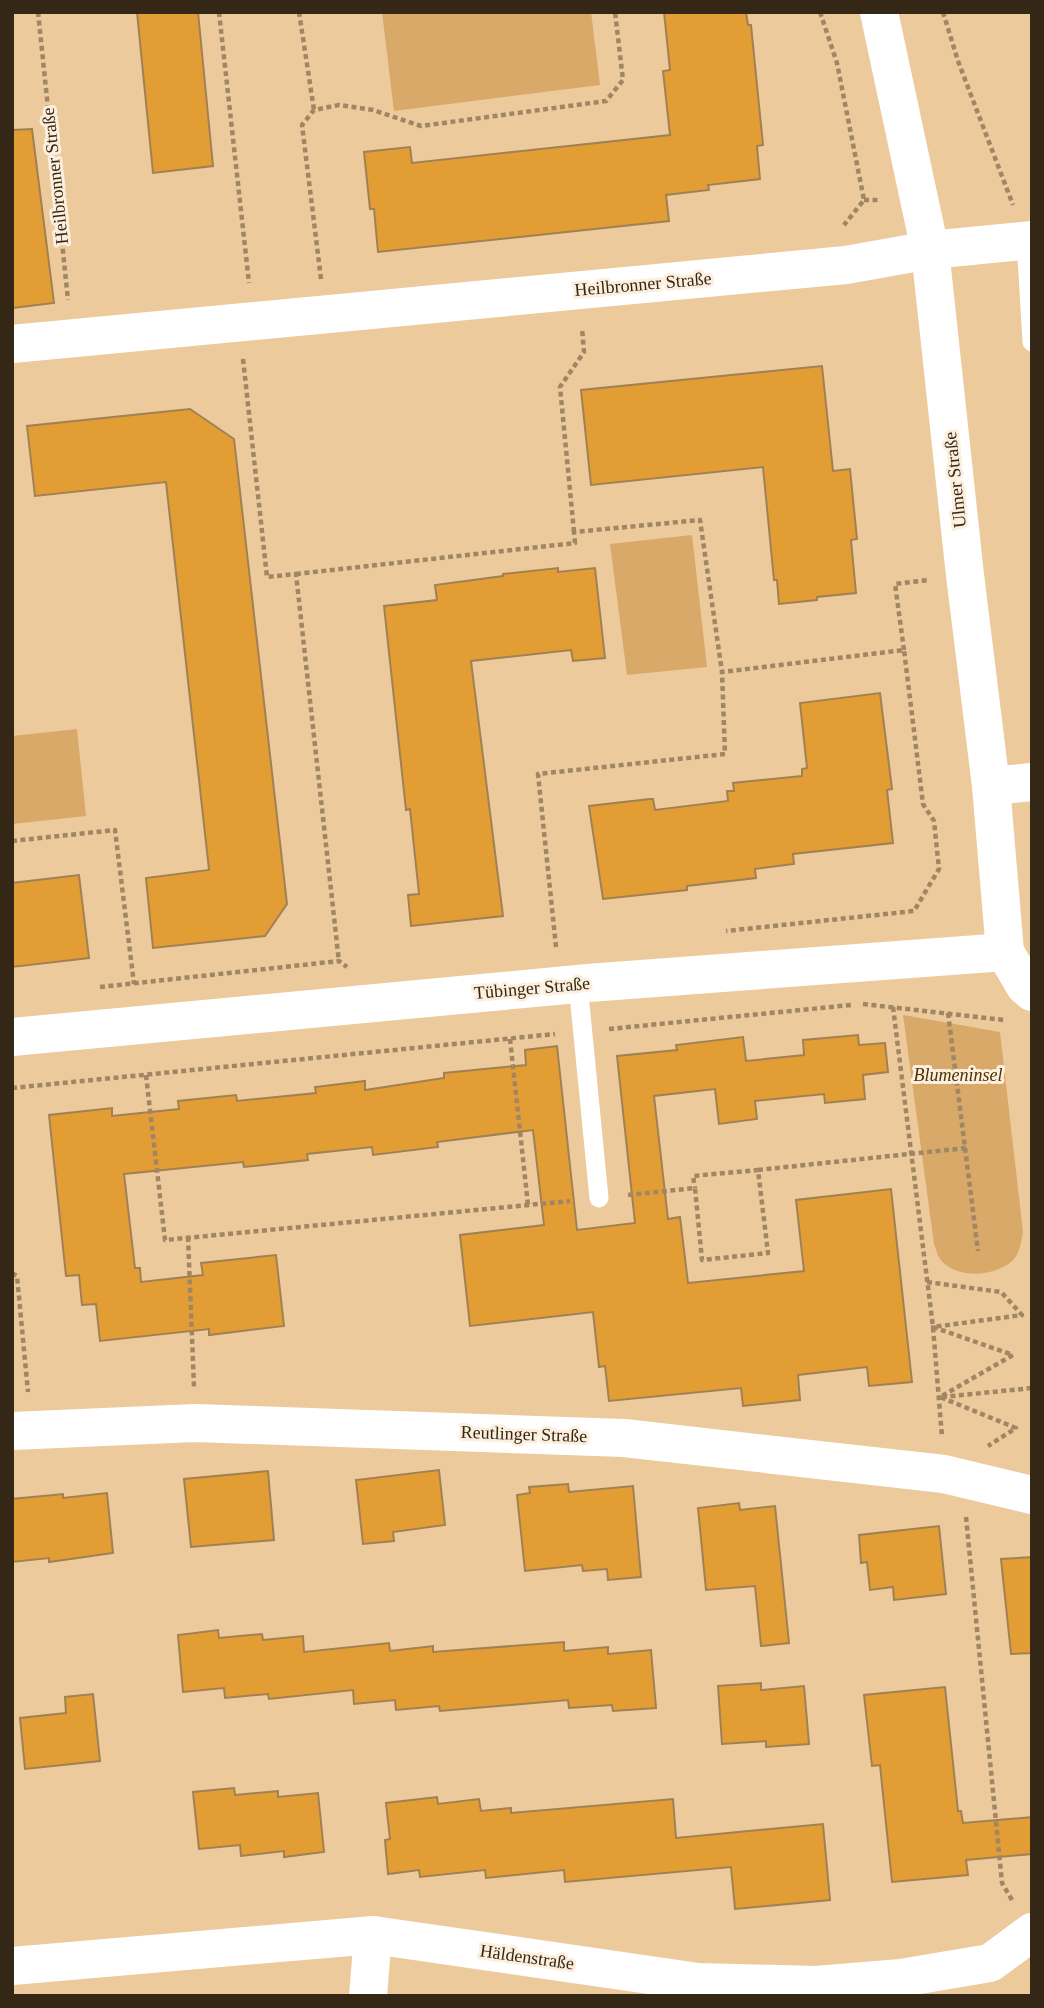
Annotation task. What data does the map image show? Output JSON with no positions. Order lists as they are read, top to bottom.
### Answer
{
  "streets": {
    "street": [
      "Heilbronner Straße",
      "Ulmer Straße",
      "Tübinger Straße",
      "Reutlinger Straße",
      "Häldenstraße"
    ]
  },
  "crossings": [
    ["Heilbronner Straße", "Ulmer Straße"],
    ["Ulmer Straße", "Tübinger Straße"]
  ],
  "parks": ["Blumeninsel"]
}
